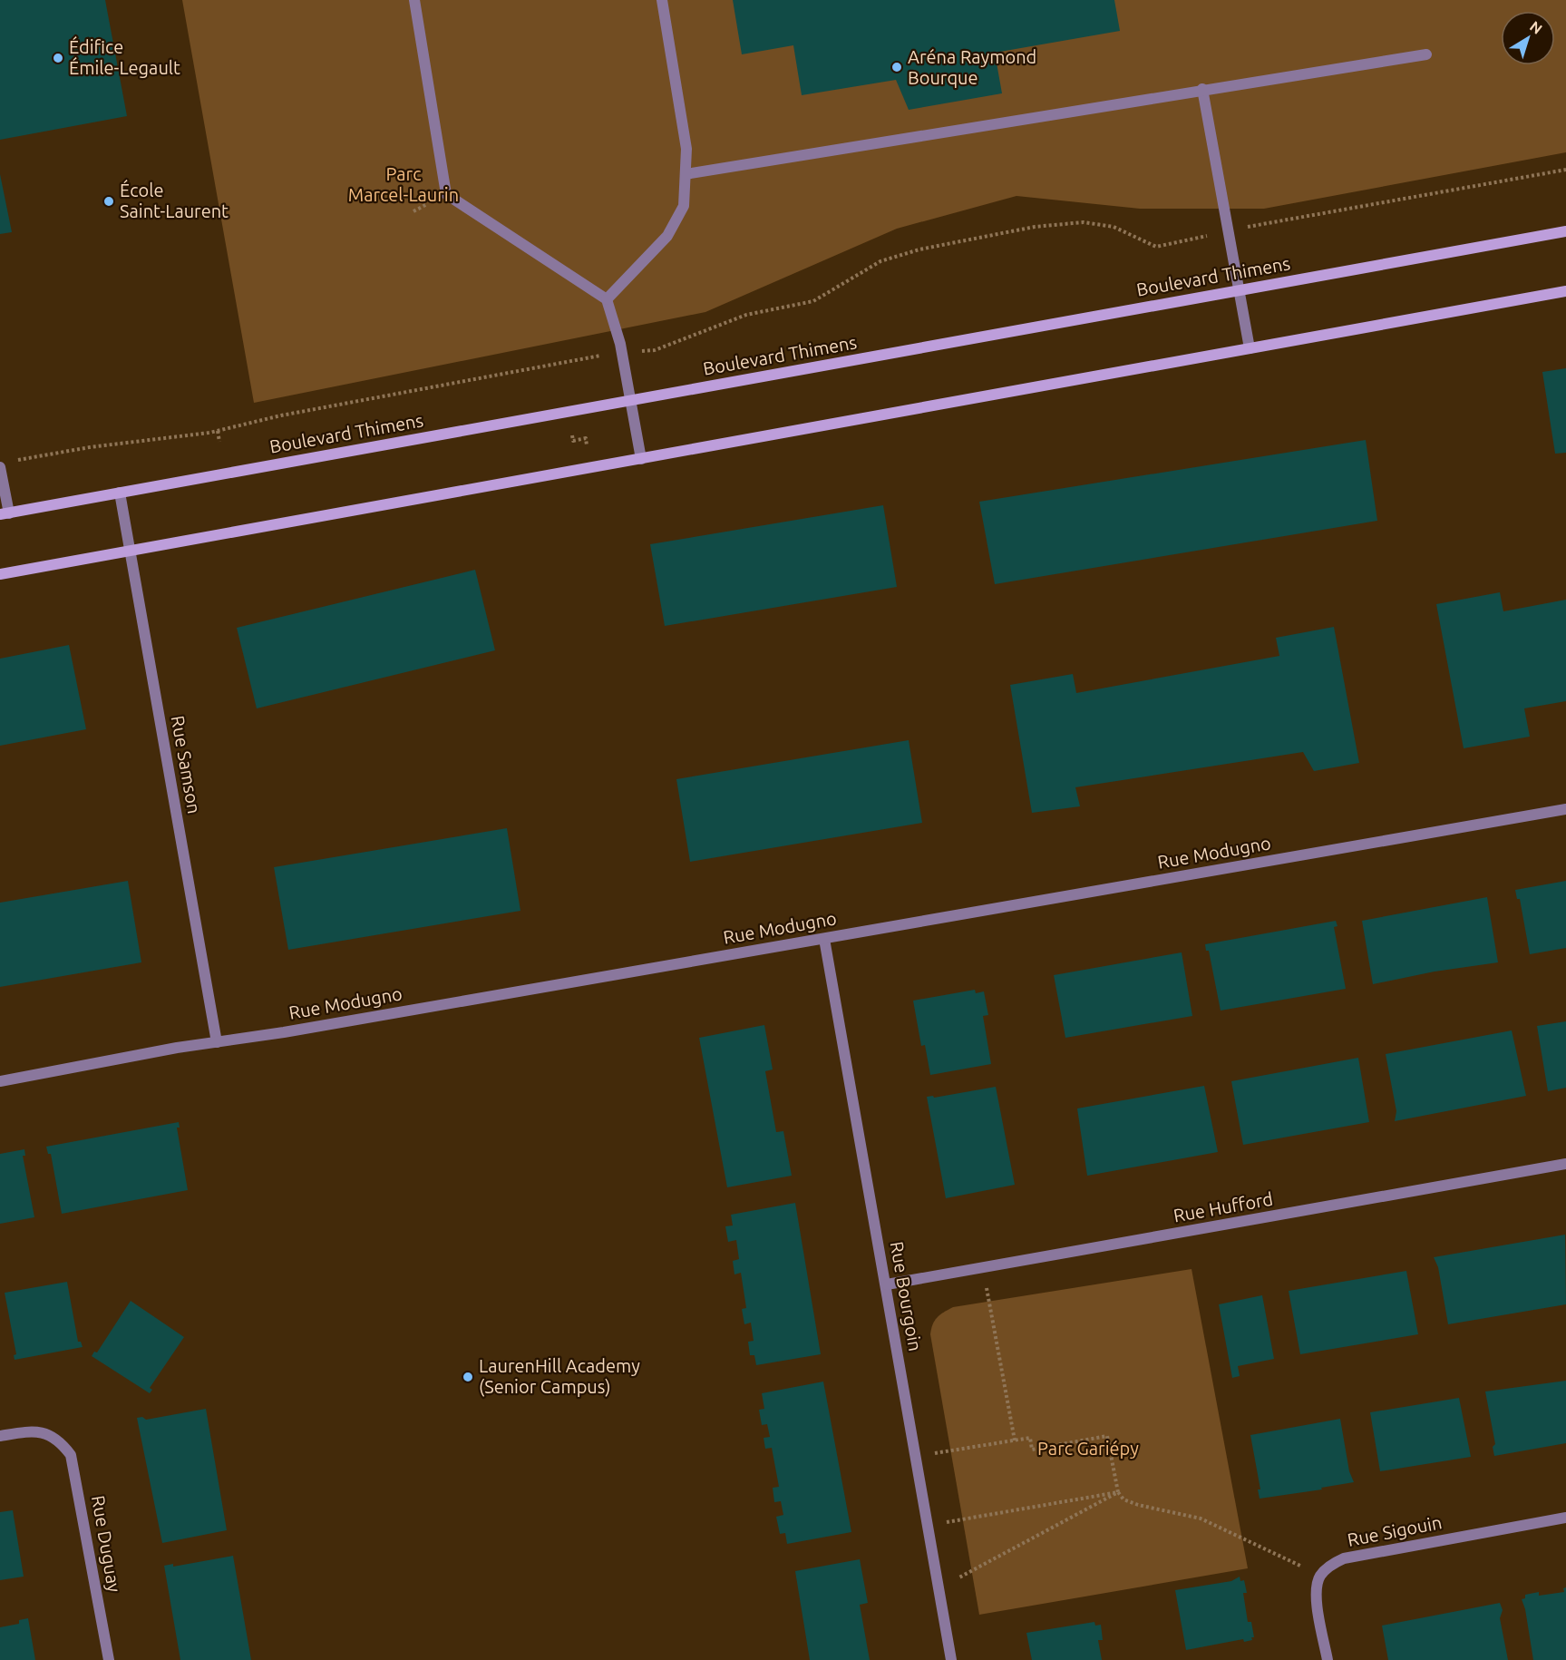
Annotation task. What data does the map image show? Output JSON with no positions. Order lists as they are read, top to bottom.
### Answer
{
  "streets": {
    "street": [
      "Boulevard Thimens",
      "Rue Samson",
      "Rue Modugno",
      "Rue Hufford",
      "Rue Bourgoin",
      "Rue Sigouin",
      "Rue Duguay"
    ]
  },
  "crossings": [
    ["Boulevard Thimens", "Rue Samson"],
    ["Rue Samson", "Rue Modugno"],
    ["Rue Modugno", "Rue Bourgoin"],
    ["Rue Hufford", "Rue Bourgoin"]
  ],
  "parks": ["Parc Marcel-Laurin", "Parc Gariépy"],
  "places": [
    "Édifice Émile-Legault",
    "Aréna Raymond Bourque",
    "École Saint-Laurent",
    "LaurenHill Academy (Senior Campus)"
  ],
  "north": "top right"
}
